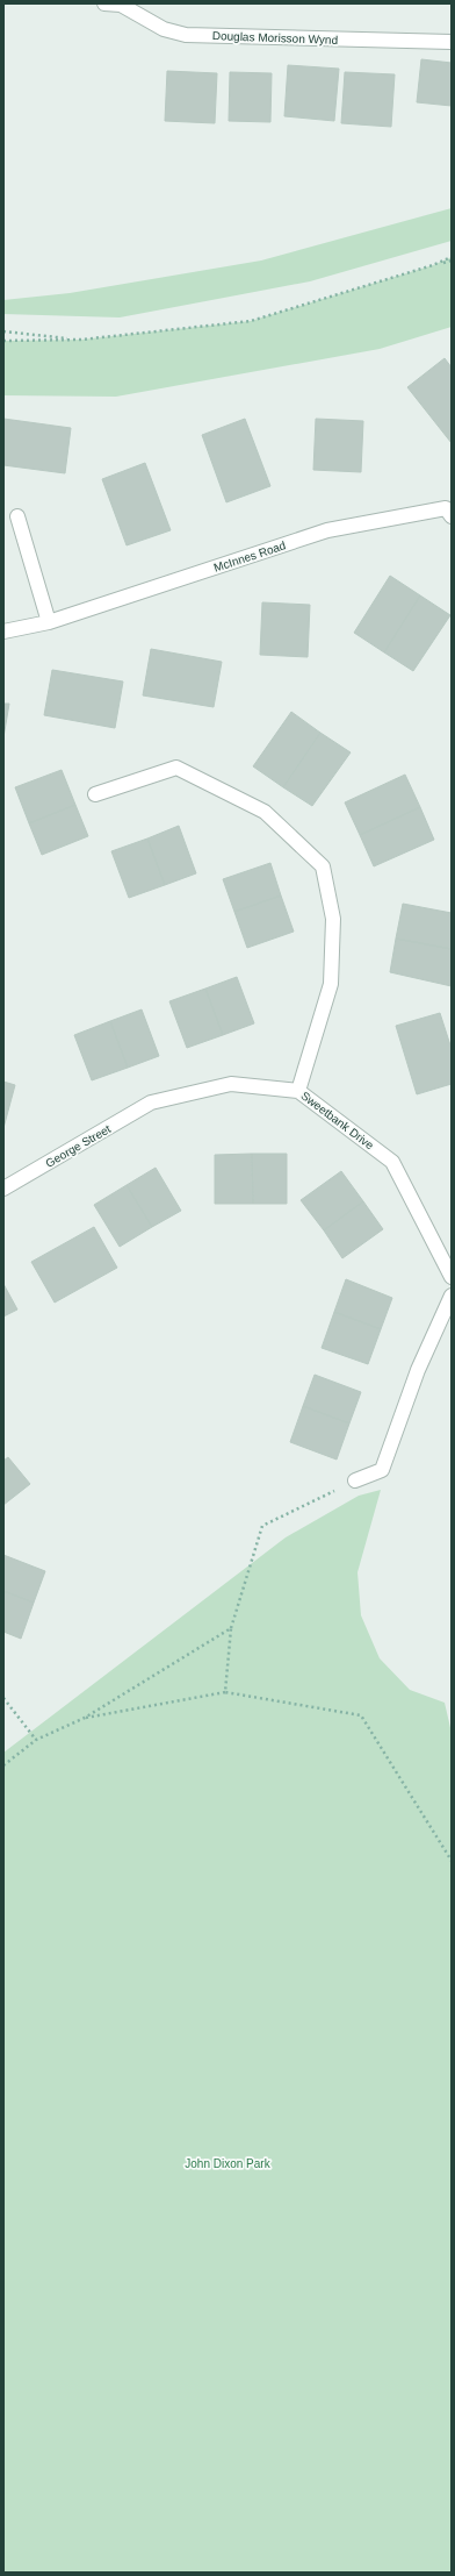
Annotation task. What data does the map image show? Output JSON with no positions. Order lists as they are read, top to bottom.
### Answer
{
  "streets": {
    "street": [
      "Douglas Morisson Wynd",
      "McInnes Road",
      "Sweetbank Drive",
      "George Street"
    ]
  },
  "crossings": [
    ["Sweetbank Drive", "George Street"]
  ],
  "parks": ["John Dixon Park"]
}
